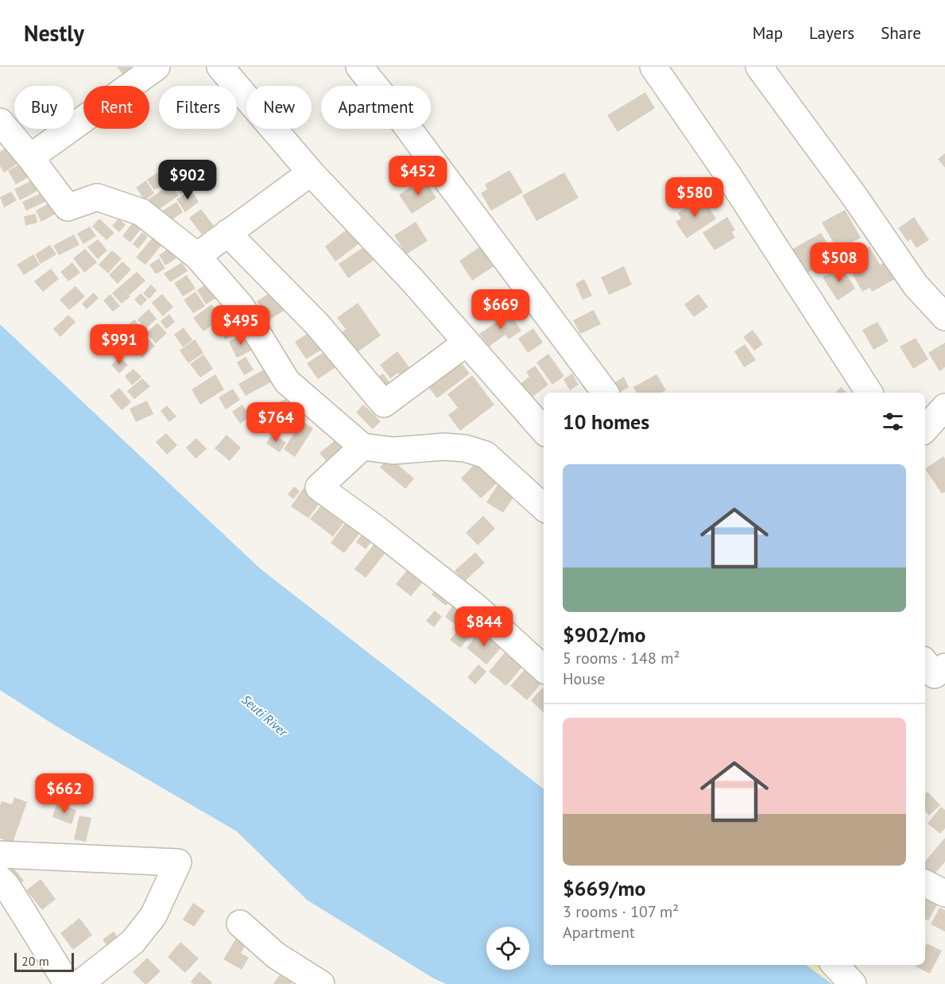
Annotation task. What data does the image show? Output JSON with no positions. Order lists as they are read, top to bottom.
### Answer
{
  "water": ["Seuti River"],
  "scale_bar": "20 m",
  "page": {
    "header": "Nestly",
    "nav": ["Map", "Layers", "Share"],
    "chip": [
      "Buy",
      "Rent",
      "Filters",
      "New",
      "Apartment"
    ],
    "price": [
      "$452",
      "$902",
      "$580",
      "$508",
      "$669",
      "$495",
      "$991",
      "$764",
      "$844",
      "$662"
    ],
    "heading": "10 homes",
    "list": [
      {
        "name": "$902/mo",
        "note": "5 rooms · 148 m² · House"
      },
      {
        "name": "$669/mo",
        "note": "3 rooms · 107 m² · Apartment"
      }
    ],
    "scale": "20 m"
  }
}
